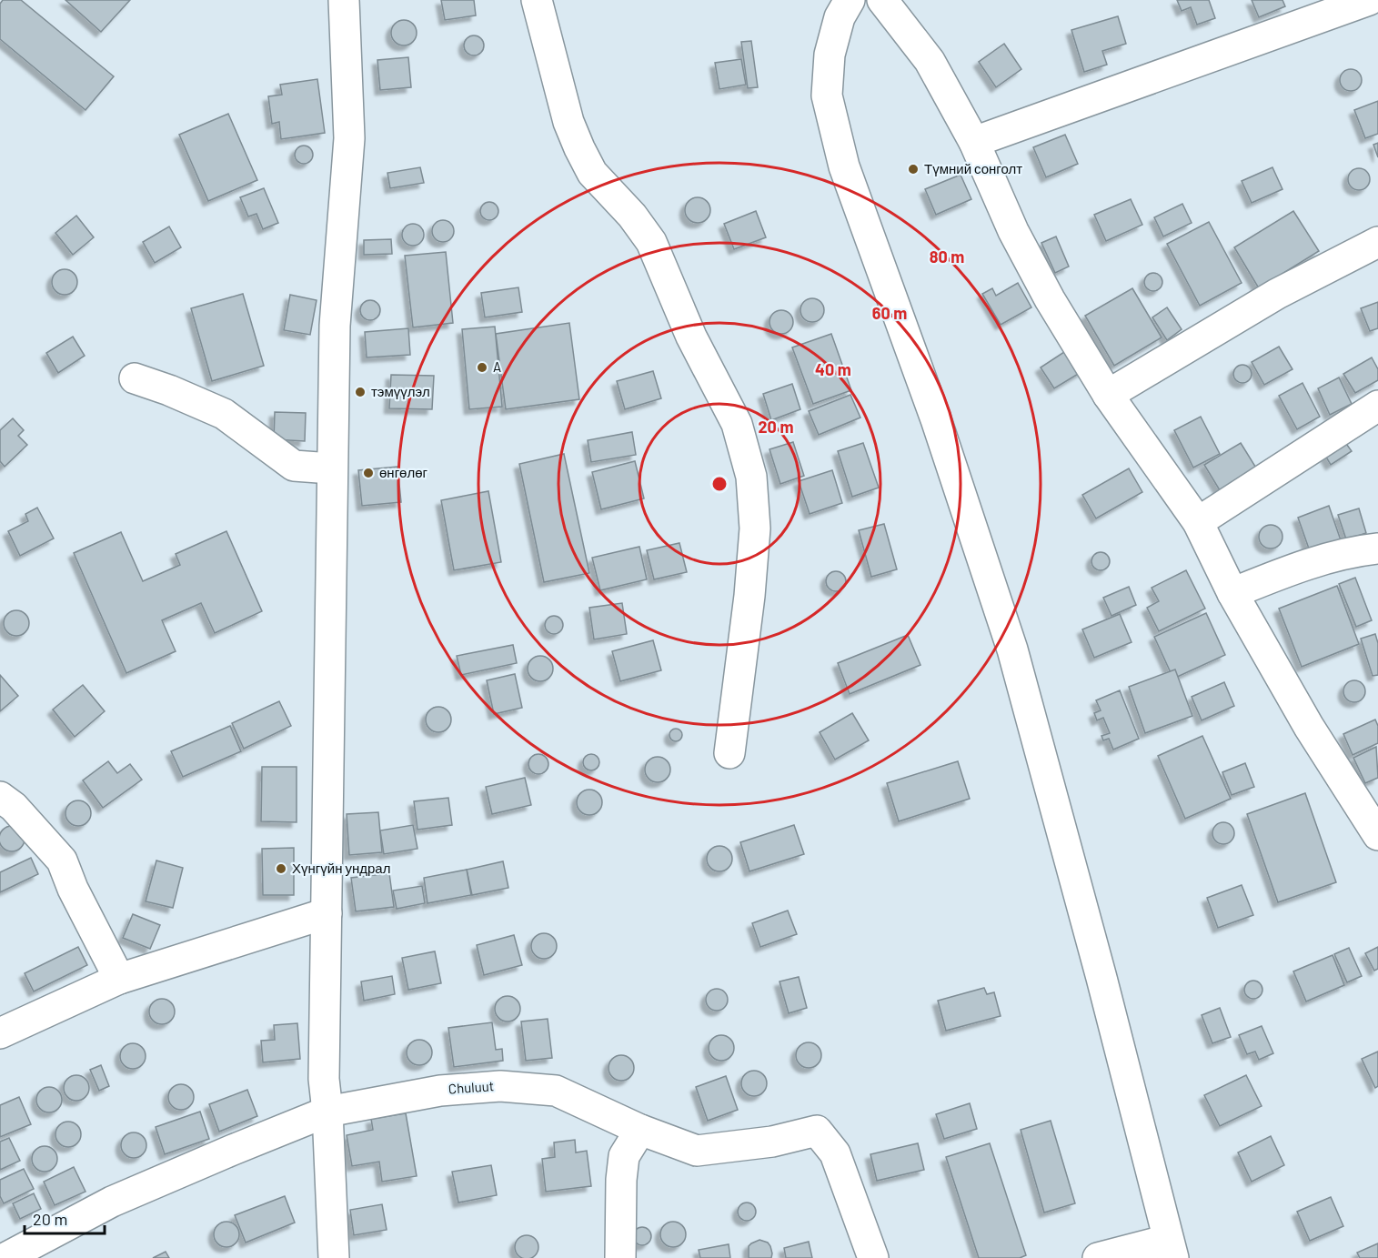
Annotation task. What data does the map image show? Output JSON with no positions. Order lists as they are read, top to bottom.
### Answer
{
  "streets": {
    "street": ["Chuluut"]
  },
  "places": [
    "Түмний сонголт",
    "A",
    "тэмүүлэл",
    "өнгөлөг",
    "Хүнгүйн ундрал"
  ],
  "scale_bar": "20 m",
  "rings": [
    "80 m",
    "60 m",
    "40 m",
    "20 m"
  ]
}
